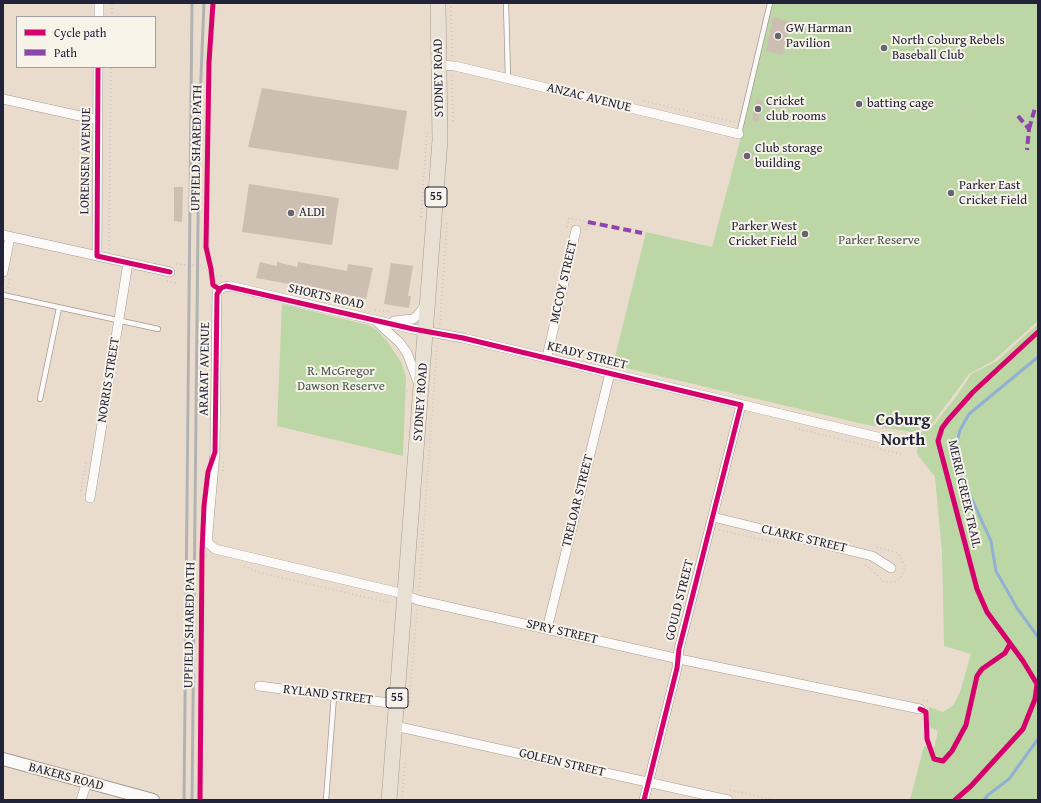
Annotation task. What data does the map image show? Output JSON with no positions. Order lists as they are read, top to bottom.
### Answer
{
  "streets": {
    "highway": ["SYDNEY ROAD", "55"],
    "street": [
      "ANZAC AVENUE",
      "LORENSEN AVENUE",
      "MCCOY STREET",
      "SHORTS ROAD",
      "KEADY STREET",
      "ARARAT AVENUE",
      "NORRIS STREET",
      "TRELOAR STREET",
      "CLARKE STREET",
      "GOULD STREET",
      "SPRY STREET",
      "RYLAND STREET",
      "GOLEEN STREET",
      "BAKERS ROAD"
    ],
    "cycle path": ["UPFIELD SHARED PATH", "MERRI CREEK TRAIL"]
  },
  "crossings": [
    ["SYDNEY ROAD", "ANZAC AVENUE"],
    ["SYDNEY ROAD", "SHORTS ROAD"],
    ["SYDNEY ROAD", "KEADY STREET"],
    ["SYDNEY ROAD", "SPRY STREET"],
    ["SYDNEY ROAD", "RYLAND STREET"],
    ["SYDNEY ROAD", "GOLEEN STREET"],
    ["UPFIELD SHARED PATH", "ARARAT AVENUE"],
    ["UPFIELD SHARED PATH", "SPRY STREET"],
    ["MCCOY STREET", "KEADY STREET"],
    ["SHORTS ROAD", "KEADY STREET"],
    ["SHORTS ROAD", "ARARAT AVENUE"],
    ["KEADY STREET", "TRELOAR STREET"],
    ["KEADY STREET", "GOULD STREET"],
    ["ARARAT AVENUE", "SPRY STREET"],
    ["TRELOAR STREET", "SPRY STREET"],
    ["CLARKE STREET", "GOULD STREET"],
    ["GOULD STREET", "SPRY STREET"],
    ["GOULD STREET", "GOLEEN STREET"]
  ],
  "districts": ["Coburg North"],
  "parks": ["Parker Reserve", "R. McGregor Dawson Reserve"],
  "places": [
    "GW Harman Pavilion",
    "North Coburg Rebels Baseball Club",
    "batting cage",
    "Cricket club rooms",
    "Club storage building",
    "Parker East Cricket Field",
    "ALDI",
    "Parker West Cricket Field"
  ],
  "legend": ["Cycle path", "Path"]
}
